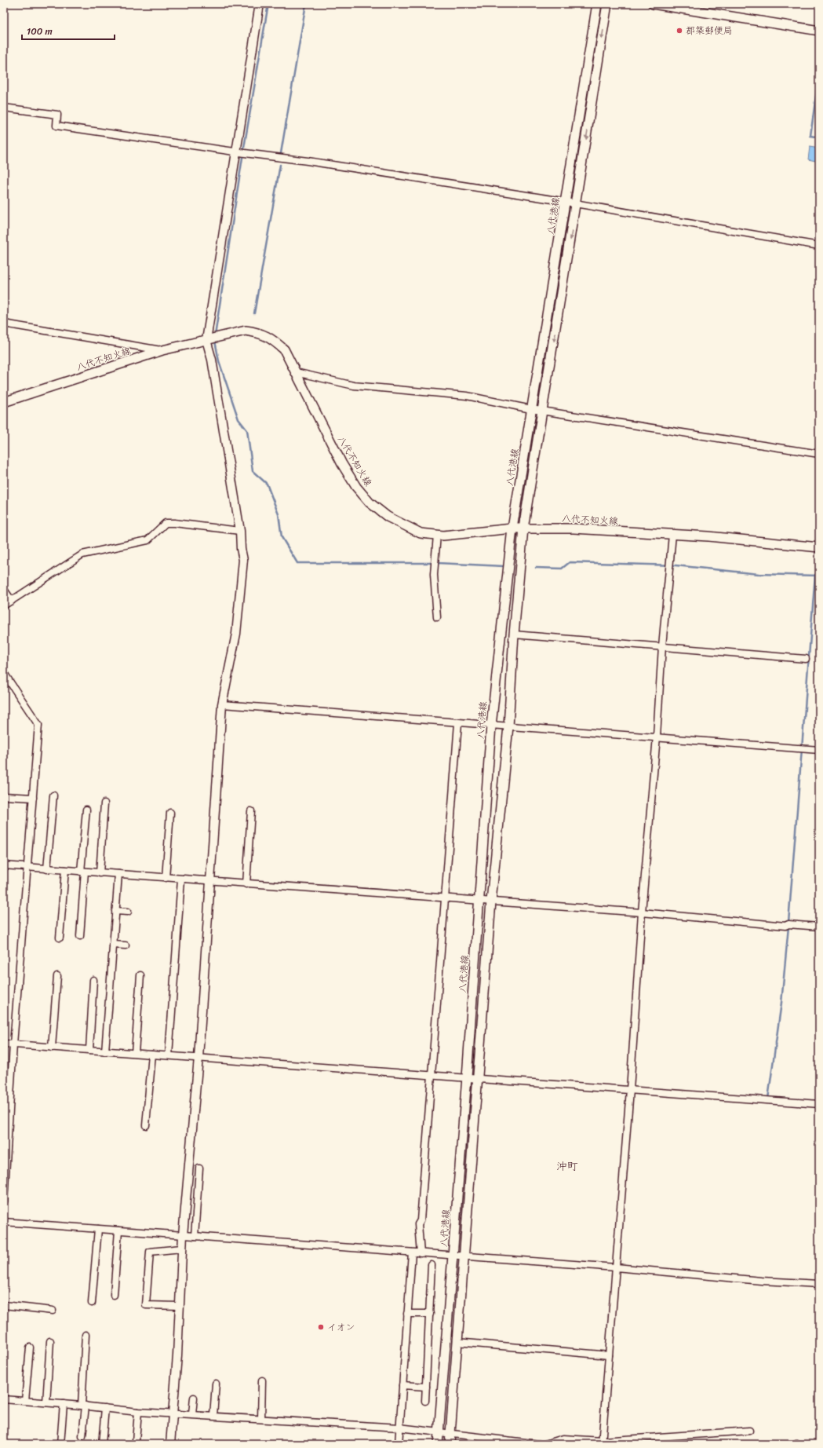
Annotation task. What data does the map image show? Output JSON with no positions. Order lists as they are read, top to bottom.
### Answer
{
  "streets": {
    "main road": ["八代港線", "八代不知火線"]
  },
  "crossings": [
    ["八代港線", "八代不知火線"]
  ],
  "districts": ["沖町"],
  "places": ["郡築郵便局", "イオン"],
  "scale_bar": "100 m"
}
